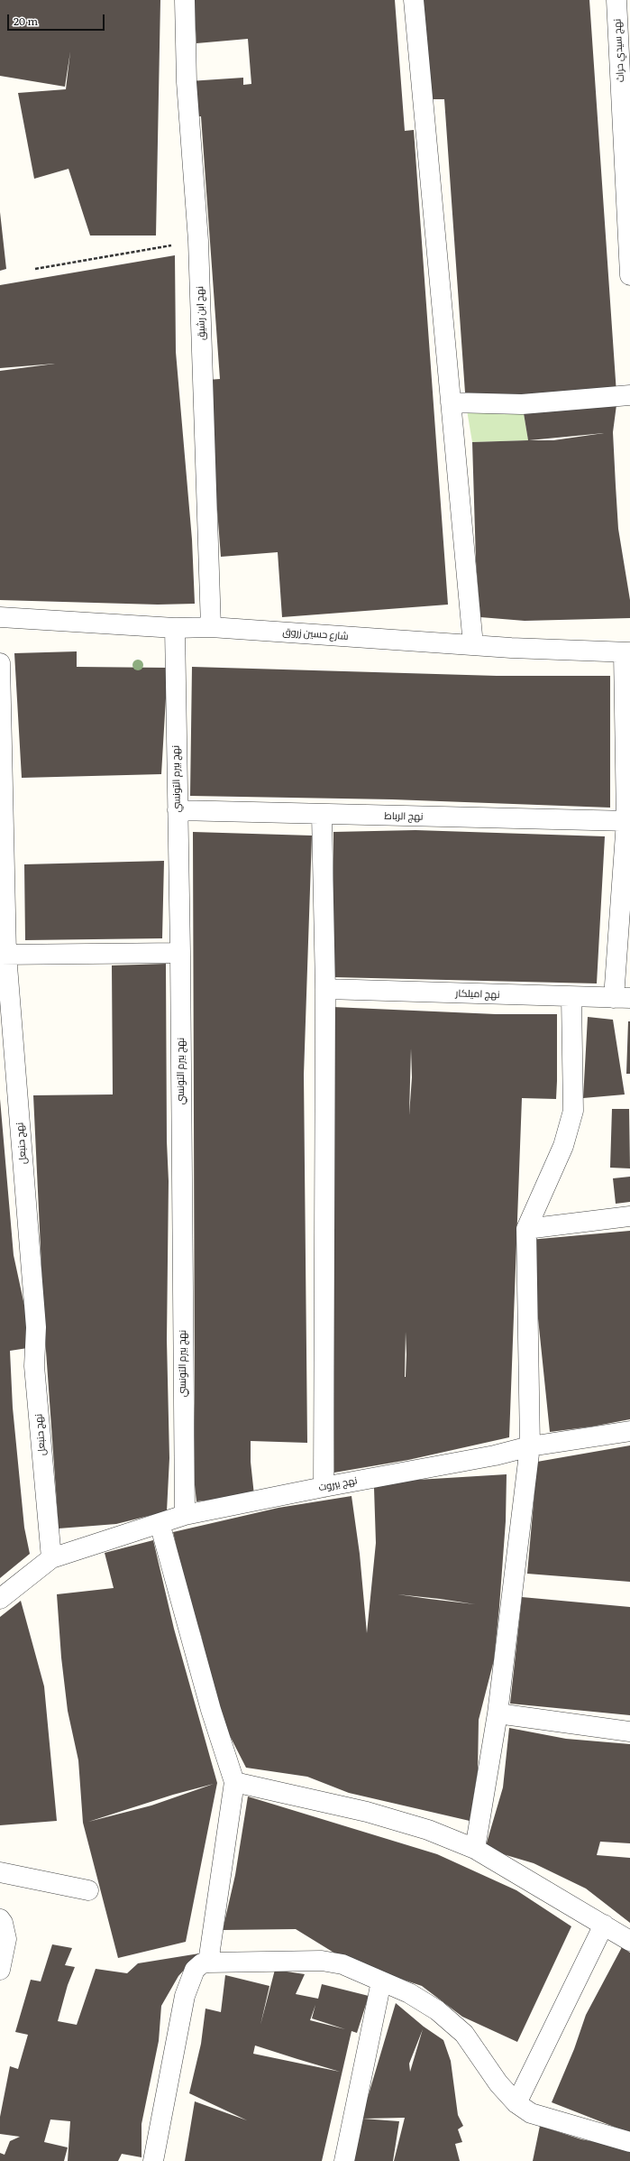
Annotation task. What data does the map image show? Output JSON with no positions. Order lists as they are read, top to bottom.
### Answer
{
  "streets": {
    "street": [
      "نهج سيدي حراث",
      "نهج ابن رشيق",
      "شارع حسين زروق",
      "نهج بيرم التونسي",
      "نهج الرباط",
      "نهج اميلكار",
      "نهج حنبعل",
      "نهج بيروت"
    ]
  },
  "crossings": [
    ["نهج ابن رشيق", "شارع حسين زروق"],
    ["شارع حسين زروق", "نهج بيرم التونسي"],
    ["نهج بيرم التونسي", "نهج الرباط"],
    ["نهج بيرم التونسي", "نهج بيروت"],
    ["نهج حنبعل", "نهج بيروت"]
  ],
  "scale_bar": "20 m"
}
